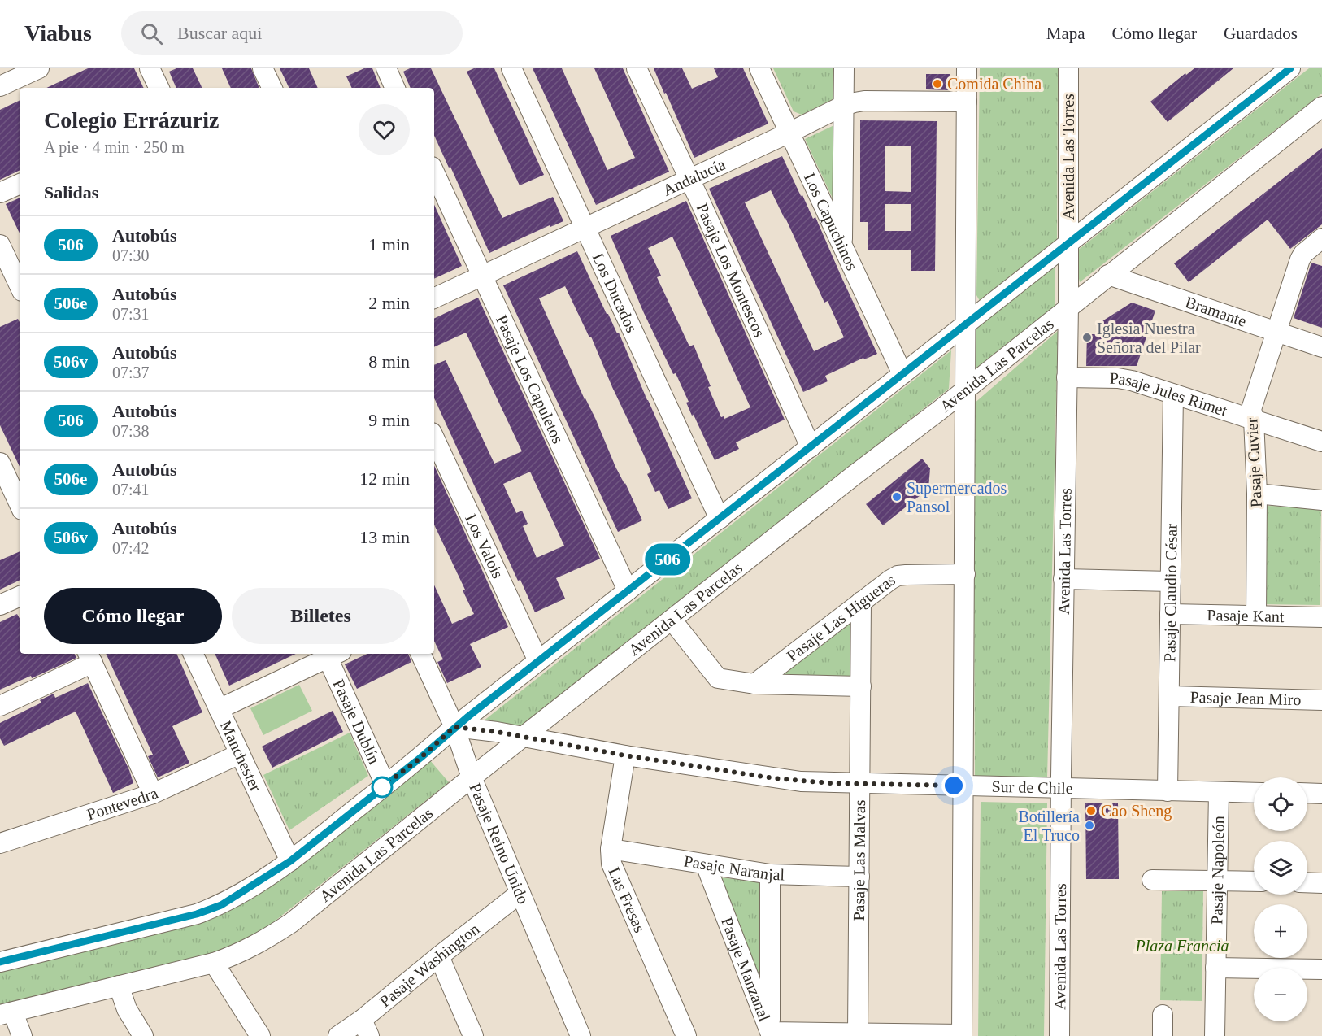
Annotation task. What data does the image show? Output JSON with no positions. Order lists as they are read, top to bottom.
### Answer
{
  "streets": {
    "street": [
      "Avenida Las Torres",
      "Andalucía",
      "Los Capuchinos",
      "Pasaje Los Montescos",
      "Los Ducados",
      "Bramante",
      "Avenida Las Parcelas",
      "Pasaje Los Capuletos",
      "Pasaje Jules Rimet",
      "Pasaje Cuvier",
      "Los Valois",
      "Pasaje Claudio César",
      "Pasaje Kant",
      "Pasaje Las Higueras",
      "Pasaje Jean Miro",
      "Pasaje Dublín",
      "Manchester",
      "Sur de Chile",
      "Pontevedra",
      "Pasaje Reino Unido",
      "Pasaje Las Malvas",
      "Pasaje Naranjal",
      "Pasaje Napoleón",
      "Las Fresas",
      "Pasaje Washington",
      "Pasaje Manzanal"
    ]
  },
  "crossings": [
    ["Avenida Las Torres", "Avenida Las Parcelas"],
    ["Avenida Las Torres", "Pasaje Jules Rimet"],
    ["Avenida Las Torres", "Sur de Chile"],
    ["Andalucía", "Los Capuchinos"],
    ["Andalucía", "Pasaje Los Montescos"],
    ["Andalucía", "Los Ducados"],
    ["Andalucía", "Pasaje Los Capuletos"],
    ["Bramante", "Avenida Las Parcelas"],
    ["Bramante", "Pasaje Cuvier"],
    ["Avenida Las Parcelas", "Pasaje Las Higueras"],
    ["Avenida Las Parcelas", "Sur de Chile"],
    ["Avenida Las Parcelas", "Pasaje Reino Unido"],
    ["Pasaje Jules Rimet", "Pasaje Cuvier"],
    ["Pasaje Jules Rimet", "Pasaje Claudio César"],
    ["Pasaje Cuvier", "Pasaje Kant"],
    ["Pasaje Claudio César", "Pasaje Kant"],
    ["Pasaje Claudio César", "Pasaje Jean Miro"],
    ["Pasaje Claudio César", "Sur de Chile"],
    ["Pasaje Las Higueras", "Pasaje Las Malvas"],
    ["Manchester", "Pontevedra"],
    ["Sur de Chile", "Pasaje Reino Unido"],
    ["Sur de Chile", "Pasaje Las Malvas"],
    ["Sur de Chile", "Pasaje Napoleón"],
    ["Sur de Chile", "Las Fresas"],
    ["Pasaje Reino Unido", "Pasaje Washington"],
    ["Pasaje Las Malvas", "Pasaje Naranjal"],
    ["Pasaje Las Malvas", "Pasaje Manzanal"],
    ["Pasaje Naranjal", "Las Fresas"],
    ["Pasaje Naranjal", "Pasaje Manzanal"]
  ],
  "parks": ["Plaza Francia"],
  "places": [
    "Comida China",
    "Iglesia Nuestra Señora del Pilar",
    "Supermercados Pansol",
    "Cao Sheng",
    "Botillería El Truco"
  ],
  "lines": ["bus line 506"],
  "page": {
    "header": "Viabus",
    "search": "Buscar aquí",
    "nav": ["Mapa", "Cómo llegar", "Guardados"],
    "on_map": "506",
    "heading": [
      ["Colegio Errázuriz", "A pie · 4 min · 250 m"],
      "Salidas"
    ],
    "list": [
      {
        "mark": "506",
        "name": "Autobús",
        "note": "07:30",
        "value": "1 min"
      },
      {
        "mark": "506e",
        "name": "Autobús",
        "note": "07:31",
        "value": "2 min"
      },
      {
        "mark": "506v",
        "name": "Autobús",
        "note": "07:37",
        "value": "8 min"
      },
      {
        "mark": "506",
        "name": "Autobús",
        "note": "07:38",
        "value": "9 min"
      },
      {
        "mark": "506e",
        "name": "Autobús",
        "note": "07:41",
        "value": "12 min"
      },
      {
        "mark": "506v",
        "name": "Autobús",
        "note": "07:42",
        "value": "13 min"
      }
    ],
    "buttons": ["Cómo llegar", "Billetes"],
    "map_buttons": ["+", "−"]
  }
}
